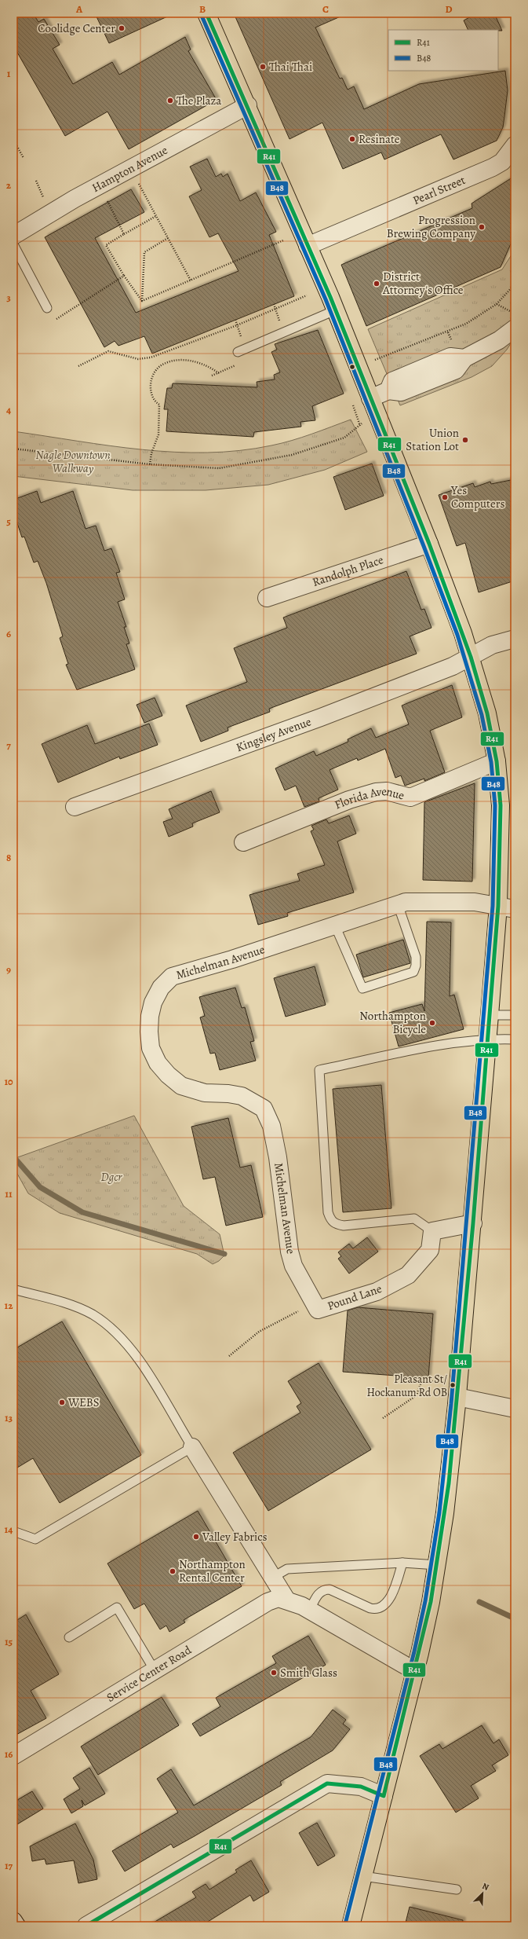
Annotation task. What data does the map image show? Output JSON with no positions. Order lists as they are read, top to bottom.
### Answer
{
  "streets": {
    "street": [
      "Hampton Avenue",
      "Pearl Street",
      "Randolph Place",
      "Kingsley Avenue",
      "Florida Avenue",
      "Michelman Avenue",
      "Pound Lane",
      "Service Center Road"
    ]
  },
  "crossings": [
    ["Michelman Avenue", "Pound Lane"]
  ],
  "parks": ["Nagle Downtown Walkway", "Dgcr"],
  "places": [
    "Coolidge Center",
    "Thai Thai",
    "The Plaza",
    "Resinate",
    "Progression Brewing Company",
    "District Attorney's Office",
    "Union Station Lot",
    "Yes Computers",
    "Northampton Bicycle",
    "Pleasant St/ Hockanum Rd OB",
    "WEBS",
    "Valley Fabrics",
    "Northampton Rental Center",
    "Smith Glass"
  ],
  "lines": ["transit line R41", "transit line B48"],
  "legend": ["R41", "B48"],
  "north": "top right",
  "grid": {
    "columns": [
      "A",
      "B",
      "C",
      "D"
    ],
    "rows": [
      "1",
      "2",
      "3",
      "4",
      "5",
      "6",
      "7",
      "8",
      "9",
      "10",
      "11",
      "12",
      "13",
      "14",
      "15",
      "16",
      "17"
    ]
  }
}
